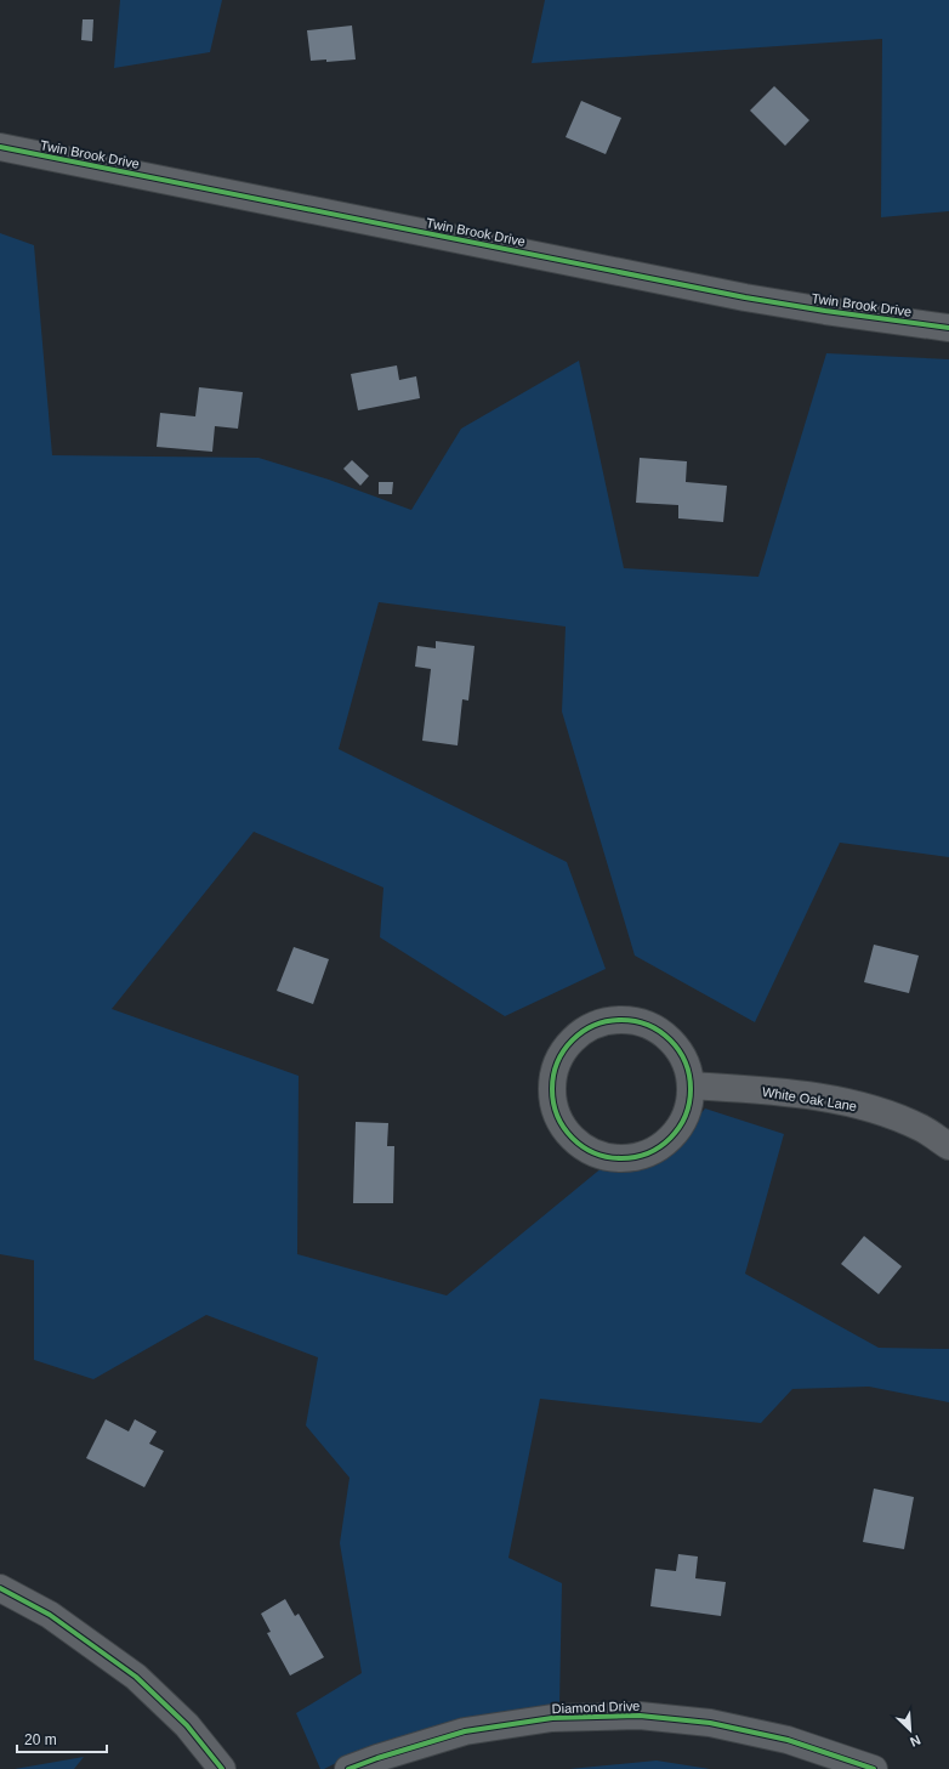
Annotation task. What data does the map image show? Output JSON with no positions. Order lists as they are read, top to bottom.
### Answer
{
  "streets": {
    "street": ["Twin Brook Drive", "White Oak Lane", "Diamond Drive"]
  },
  "scale_bar": "20 m",
  "north": "bottom right"
}
